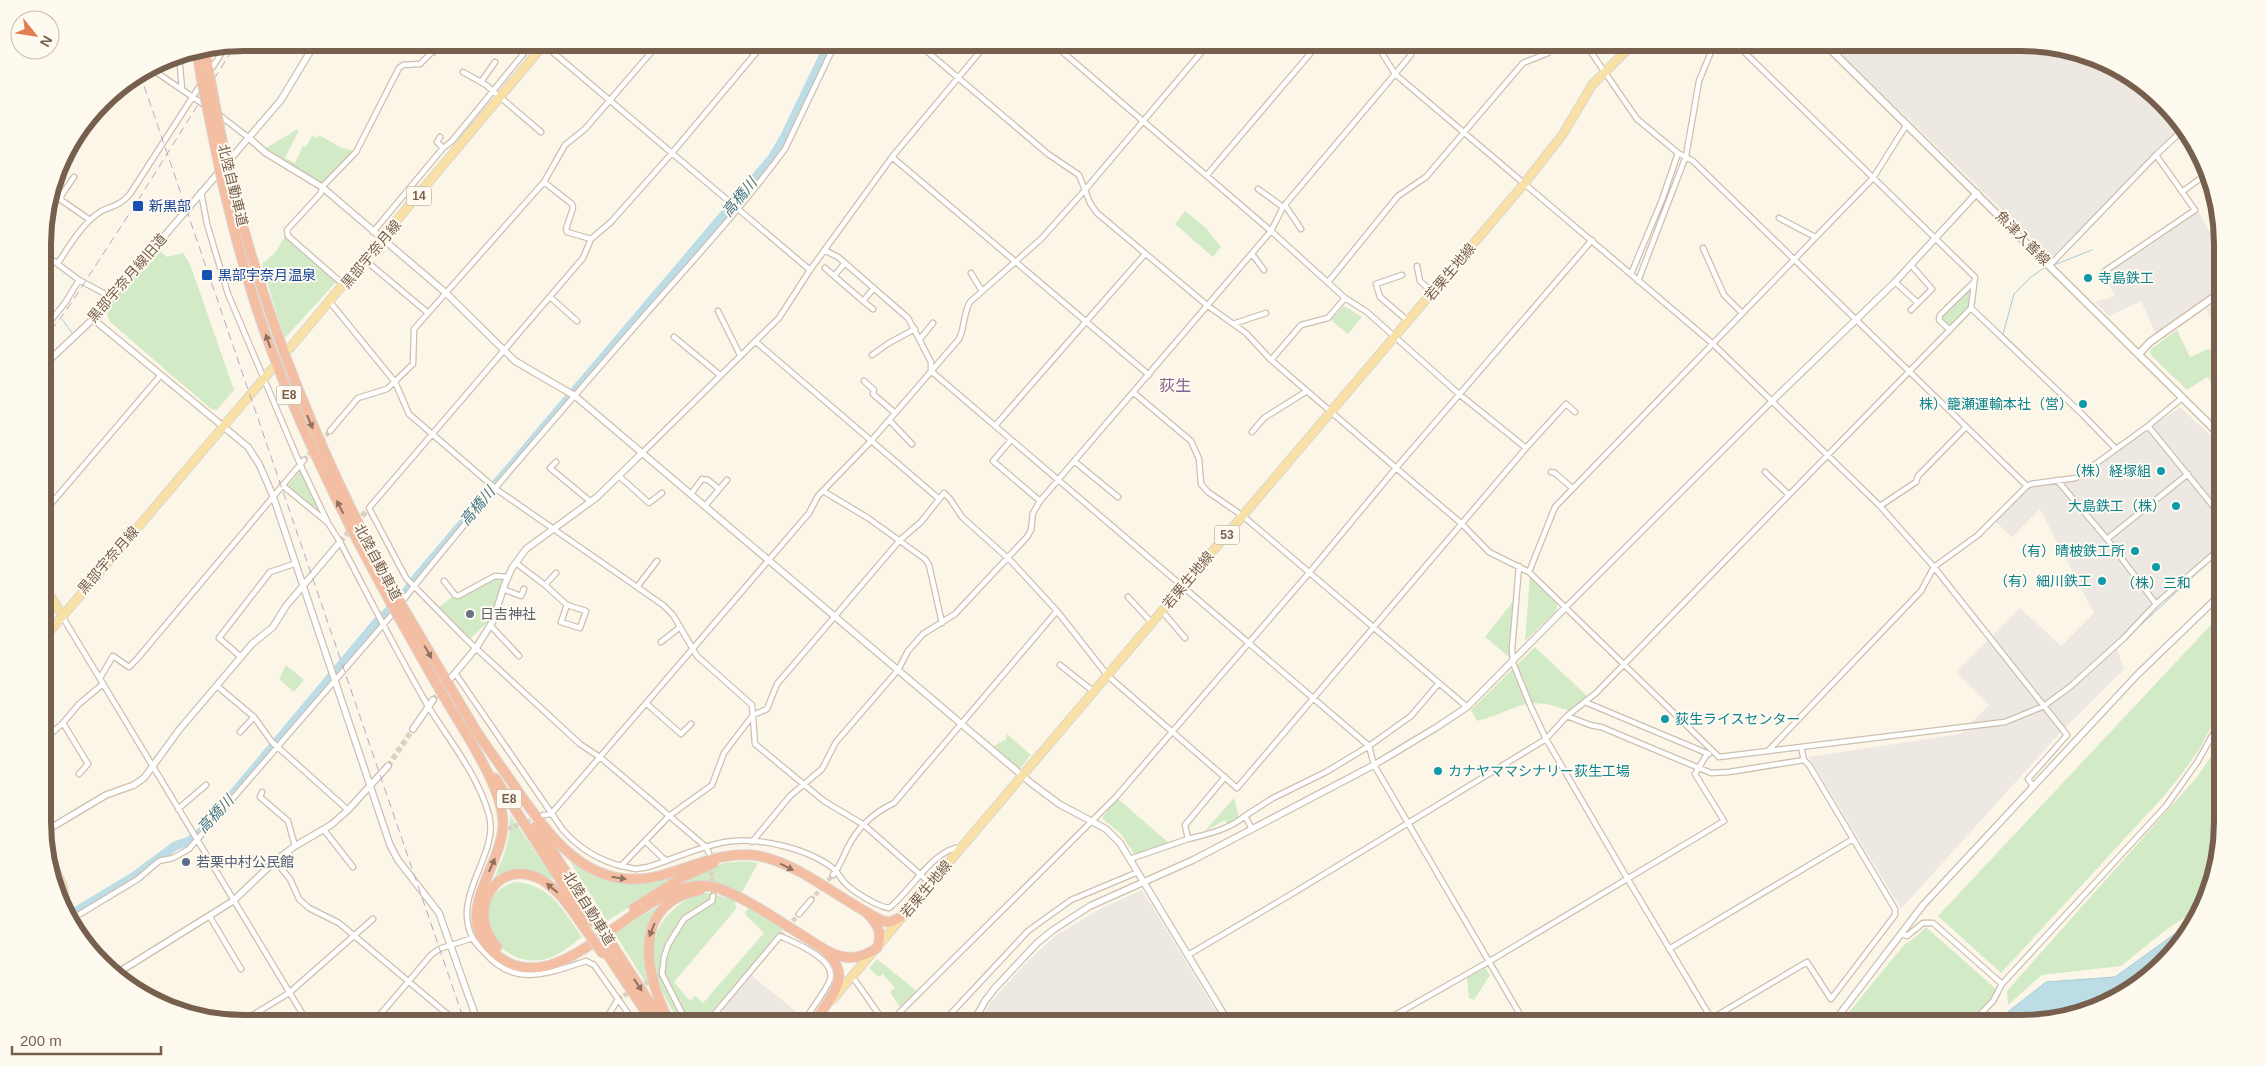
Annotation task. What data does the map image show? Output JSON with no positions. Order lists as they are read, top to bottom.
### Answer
{
  "streets": {
    "highway": ["北陸自動車道", "E8"],
    "main road": [
      "14",
      "魚津入善線",
      "黒部宇奈月線",
      "若栗生地線",
      "53"
    ],
    "street": ["黒部宇奈月線旧道"]
  },
  "districts": ["荻生"],
  "water": ["高橋川"],
  "places": {
    "transit": ["新黒部", "黒部宇奈月温泉"],
    "other": [
      "寺島鉄工",
      "株）籠瀬運輸本社（営）",
      "（株）経塚組",
      "大島鉄工（株）",
      "（有）晴柀鉄工所",
      "（株）三和",
      "（有）細川鉄工",
      "日吉神社",
      "荻生ライスセンター",
      "カナヤママシナリー荻生工場",
      "若栗中村公民館"
    ]
  },
  "scale_bar": "200 m",
  "north": "bottom right"
}
